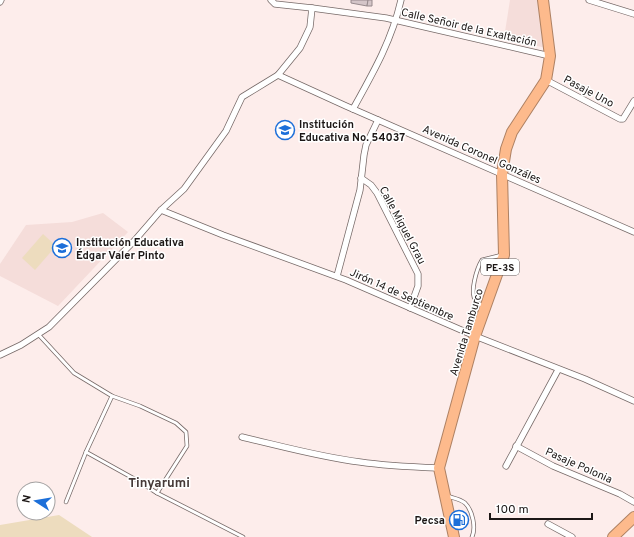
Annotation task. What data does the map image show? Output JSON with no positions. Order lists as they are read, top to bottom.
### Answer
{
  "streets": {
    "highway": ["PE-3S", "Avenida Tamburco"],
    "street": [
      "Calle Señoir de la Exaltación",
      "Pasaje Uno",
      "Avenida Coronel Gonzáles",
      "Calle Miguel Grau",
      "Jirón 14 de Septiembre",
      "Pasaje Polonia"
    ]
  },
  "crossings": [
    ["Calle Señoir de la Exaltación", "Avenida Tamburco"],
    ["Pasaje Uno", "Avenida Tamburco"],
    ["Avenida Coronel Gonzáles", "Avenida Tamburco"],
    ["Calle Miguel Grau", "Jirón 14 de Septiembre"],
    ["Jirón 14 de Septiembre", "Avenida Tamburco"]
  ],
  "districts": ["Tinyarumi"],
  "places": {
    "school or university": ["Institución Educativa No. 54037", "Institución Educativa Édgar Valer Pinto"],
    "fuel station": ["Pecsa"]
  },
  "scale_bar": "100 m",
  "north": "left"
}
